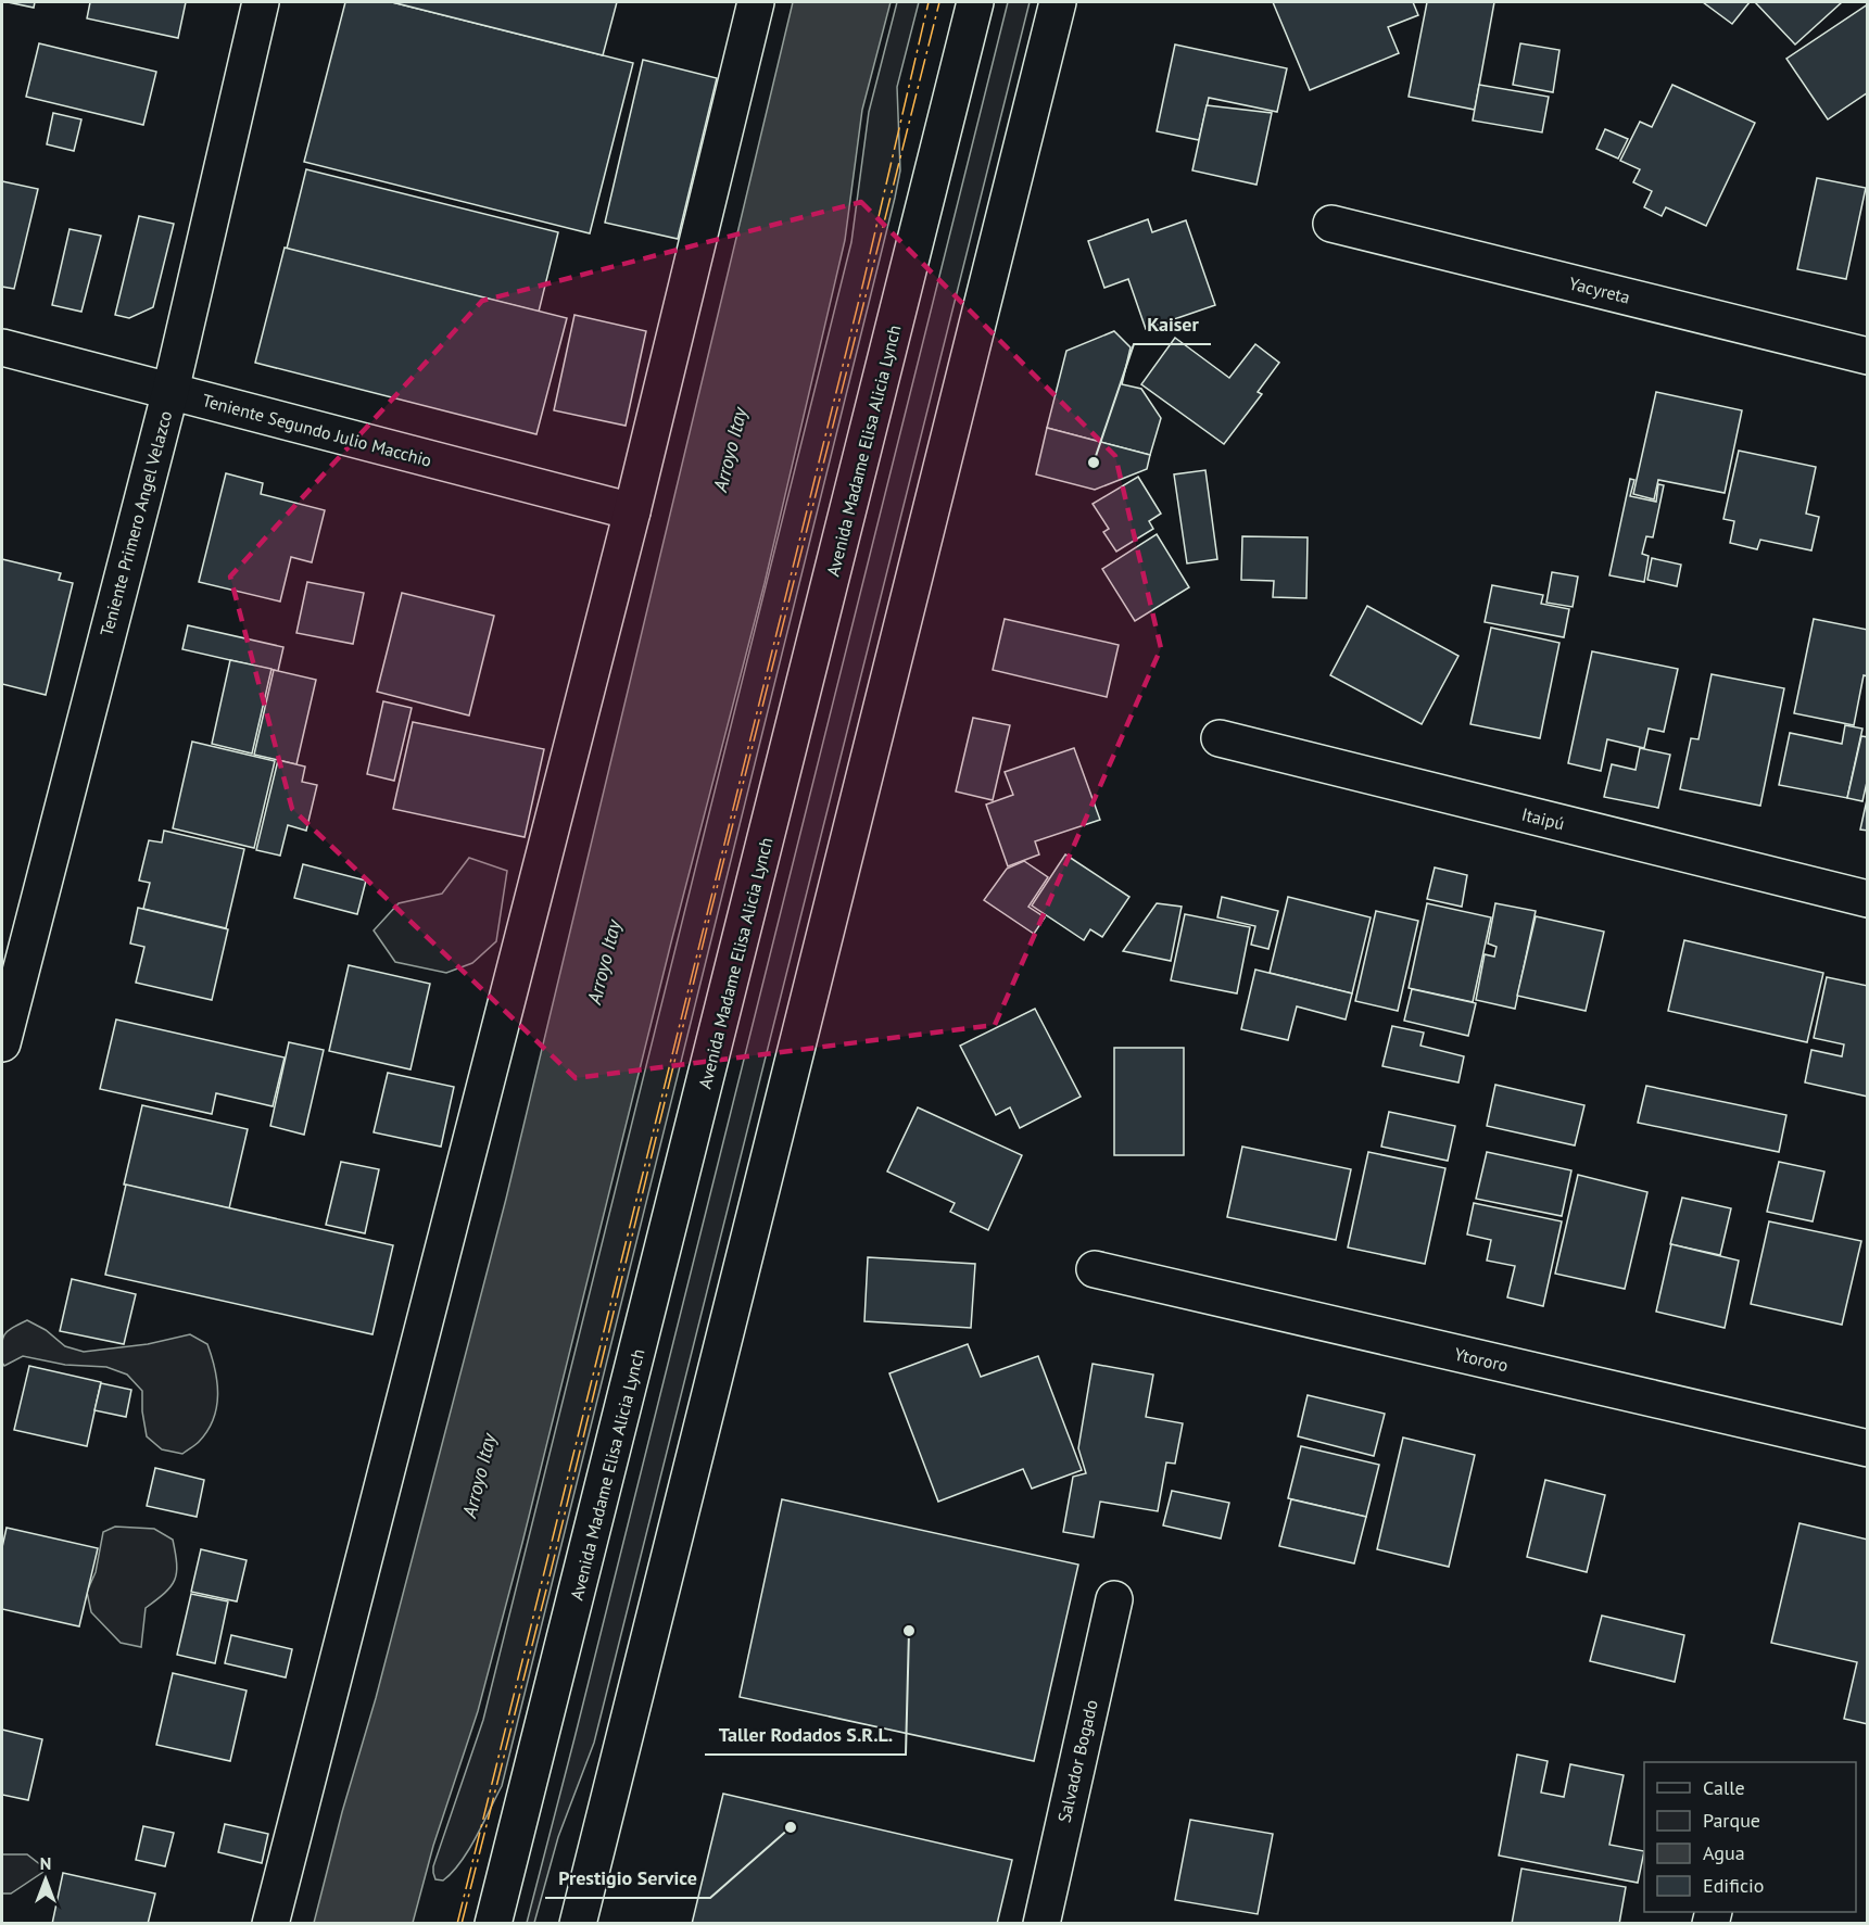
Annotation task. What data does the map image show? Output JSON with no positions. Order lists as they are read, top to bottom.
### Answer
{
  "streets": {
    "main road": [
      "Yacyreta",
      "Teniente Segundo Julio Macchio",
      "Avenida Madame Elisa Alicia Lynch",
      "Teniente Primero Angel Velazco",
      "Itaipú",
      "Ytororo",
      "Salvador Bogado"
    ]
  },
  "crossings": [
    ["Teniente Segundo Julio Macchio", "Teniente Primero Angel Velazco"]
  ],
  "water": ["Arroyo Itay"],
  "places": ["Kaiser", "Taller Rodados S.R.L.", "Prestigio Service"],
  "legend": [
    "Calle",
    "Parque",
    "Agua",
    "Edificio"
  ],
  "north": "top"
}
